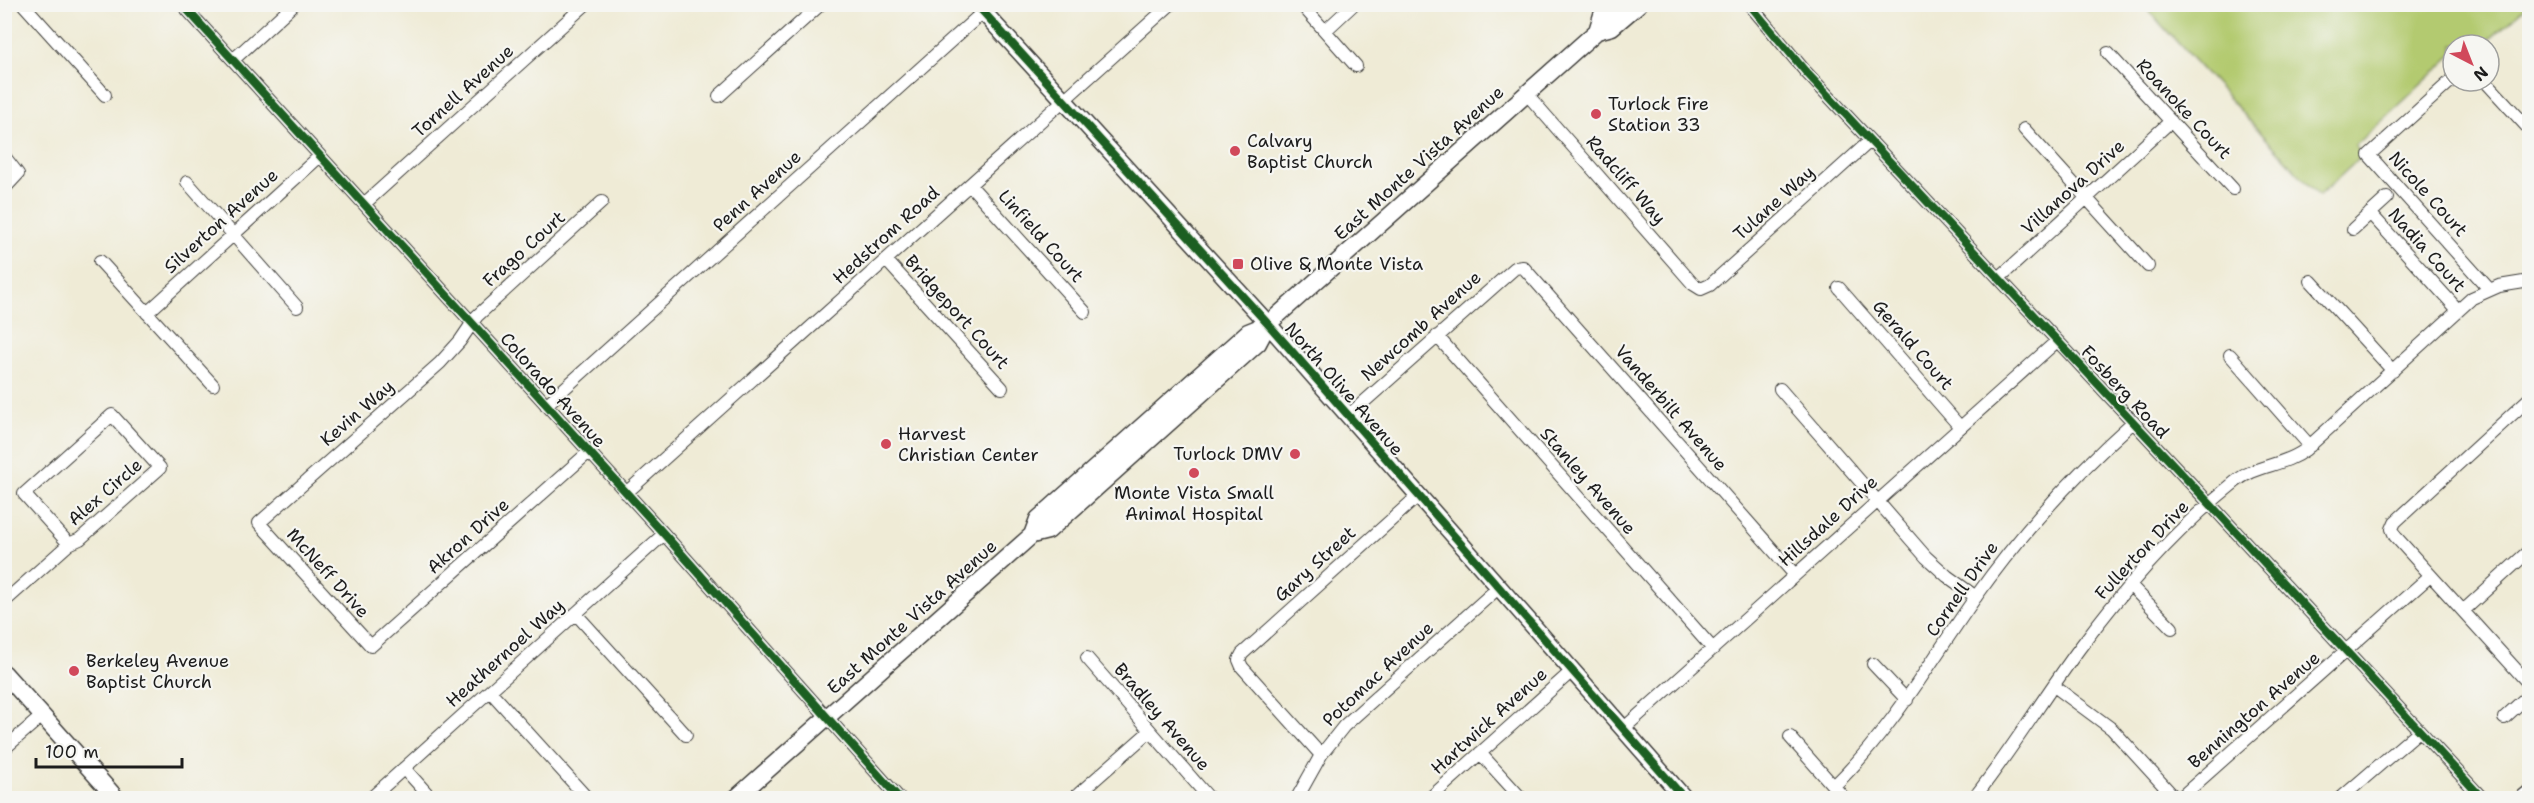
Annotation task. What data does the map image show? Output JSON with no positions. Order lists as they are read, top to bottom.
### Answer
{
  "streets": {
    "main road": ["East Monte Vista Avenue", "North Olive Avenue"],
    "street": [
      "Tornell Avenue",
      "Roanoke Court",
      "Radcliff Way",
      "Villanova Drive",
      "Penn Avenue",
      "Nicole Court",
      "Tulane Way",
      "Silverton Avenue",
      "Hedstrom Road",
      "Linfield Court",
      "Frago Court",
      "Nadia Court",
      "Bridgeport Court",
      "Newcomb Avenue",
      "Gerald Court",
      "Colorado Avenue",
      "Fosberg Road",
      "Vanderbilt Avenue",
      "Kevin Way",
      "Stanley Avenue",
      "Alex Circle",
      "Hillsdale Drive",
      "Akron Drive",
      "Fullerton Drive",
      "Gary Street",
      "McNeff Drive",
      "Cornell Drive",
      "Heathernoel Way",
      "Potomac Avenue",
      "Bennington Avenue",
      "Bradley Avenue",
      "Hartwick Avenue"
    ]
  },
  "crossings": [
    ["Tornell Avenue", "Colorado Avenue"],
    ["Roanoke Court", "Villanova Drive"],
    ["East Monte Vista Avenue", "Radcliff Way"],
    ["East Monte Vista Avenue", "North Olive Avenue"],
    ["East Monte Vista Avenue", "Colorado Avenue"],
    ["Radcliff Way", "Tulane Way"],
    ["Villanova Drive", "Fosberg Road"],
    ["Penn Avenue", "North Olive Avenue"],
    ["Penn Avenue", "Colorado Avenue"],
    ["Nicole Court", "Fullerton Drive"],
    ["Tulane Way", "Fosberg Road"],
    ["Silverton Avenue", "Colorado Avenue"],
    ["Hedstrom Road", "Linfield Court"],
    ["Hedstrom Road", "Bridgeport Court"],
    ["Hedstrom Road", "North Olive Avenue"],
    ["Hedstrom Road", "Colorado Avenue"],
    ["Frago Court", "Colorado Avenue"],
    ["Frago Court", "Kevin Way"],
    ["Nadia Court", "Fullerton Drive"],
    ["Newcomb Avenue", "North Olive Avenue"],
    ["Newcomb Avenue", "Vanderbilt Avenue"],
    ["Newcomb Avenue", "Stanley Avenue"],
    ["Gerald Court", "Hillsdale Drive"],
    ["North Olive Avenue", "Hillsdale Drive"],
    ["North Olive Avenue", "Gary Street"],
    ["North Olive Avenue", "Potomac Avenue"],
    ["North Olive Avenue", "Hartwick Avenue"],
    ["Colorado Avenue", "Kevin Way"],
    ["Colorado Avenue", "Akron Drive"],
    ["Colorado Avenue", "Heathernoel Way"],
    ["Fosberg Road", "Hillsdale Drive"],
    ["Fosberg Road", "Fullerton Drive"],
    ["Fosberg Road", "Cornell Drive"],
    ["Fosberg Road", "Bennington Avenue"],
    ["Vanderbilt Avenue", "Hillsdale Drive"],
    ["Kevin Way", "McNeff Drive"],
    ["Stanley Avenue", "Hillsdale Drive"],
    ["Akron Drive", "McNeff Drive"],
    ["Gary Street", "Potomac Avenue"]
  ],
  "places": {
    "other": [
      "Turlock Fire Station 33",
      "Calvary Baptist Church",
      "Harvest Christian Center",
      "Turlock DMV",
      "Monte Vista Small Animal Hospital",
      "Berkeley Avenue Baptist Church"
    ],
    "transit": ["Olive & Monte Vista"]
  },
  "scale_bar": "100 m",
  "north": "bottom right"
}
